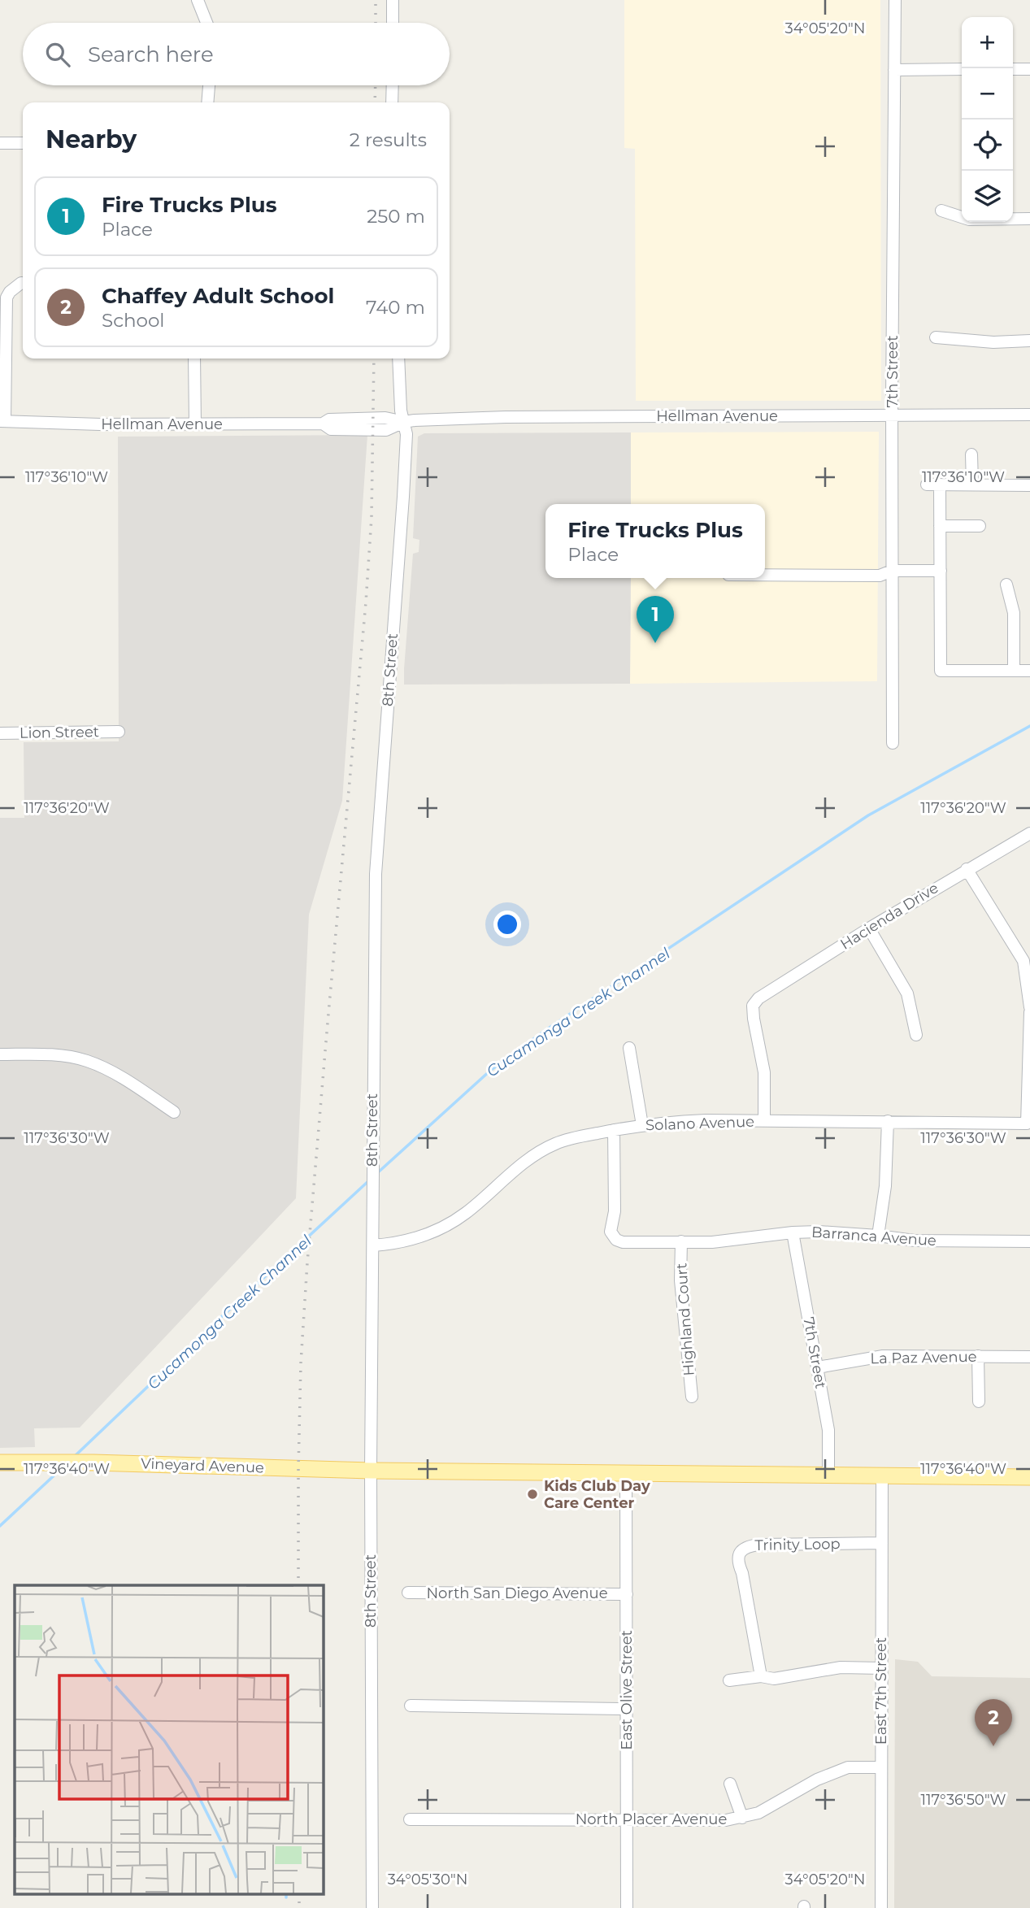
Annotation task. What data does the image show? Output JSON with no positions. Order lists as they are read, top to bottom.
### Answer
{
  "streets": {
    "main road": ["Vineyard Avenue"],
    "street": [
      "7th Street",
      "Hellman Avenue",
      "8th Street",
      "Lion Street",
      "Hacienda Drive",
      "Solano Avenue",
      "Barranca Avenue",
      "Highland Court",
      "La Paz Avenue",
      "Trinity Loop",
      "North San Diego Avenue",
      "East Olive Street",
      "East 7th Street",
      "North Placer Avenue"
    ]
  },
  "crossings": [
    ["7th Street", "Hellman Avenue"],
    ["7th Street", "Barranca Avenue"],
    ["7th Street", "La Paz Avenue"],
    ["7th Street", "Vineyard Avenue"],
    ["Hellman Avenue", "8th Street"],
    ["8th Street", "Solano Avenue"],
    ["8th Street", "Vineyard Avenue"],
    ["Hacienda Drive", "Solano Avenue"],
    ["Solano Avenue", "Barranca Avenue"],
    ["Barranca Avenue", "Highland Court"],
    ["Vineyard Avenue", "East Olive Street"],
    ["Vineyard Avenue", "East 7th Street"],
    ["Trinity Loop", "East 7th Street"],
    ["North San Diego Avenue", "East Olive Street"],
    ["East Olive Street", "North Placer Avenue"],
    ["East 7th Street", "North Placer Avenue"]
  ],
  "water": ["Cucamonga Creek Channel"],
  "places": ["Kids Club Day Care Center"],
  "page": {
    "map_buttons": ["+", "−"],
    "search": "Search here",
    "heading": ["Nearby", "2 results"],
    "list": [
      {
        "mark": "1",
        "name": "Fire Trucks Plus",
        "note": "Place",
        "value": "250 m"
      },
      {
        "mark": "2",
        "name": "Chaffey Adult School",
        "note": "School",
        "value": "740 m"
      }
    ],
    "popup": ["Fire Trucks Plus", "Place"],
    "pins": ["1", "2"]
  },
  "coordinates": [
    "34°05'20\"N",
    "117°36'10\"W",
    "117°36'20\"W",
    "117°36'30\"W",
    "117°36'40\"W",
    "117°36'50\"W",
    "34°05'30\"N"
  ]
}
